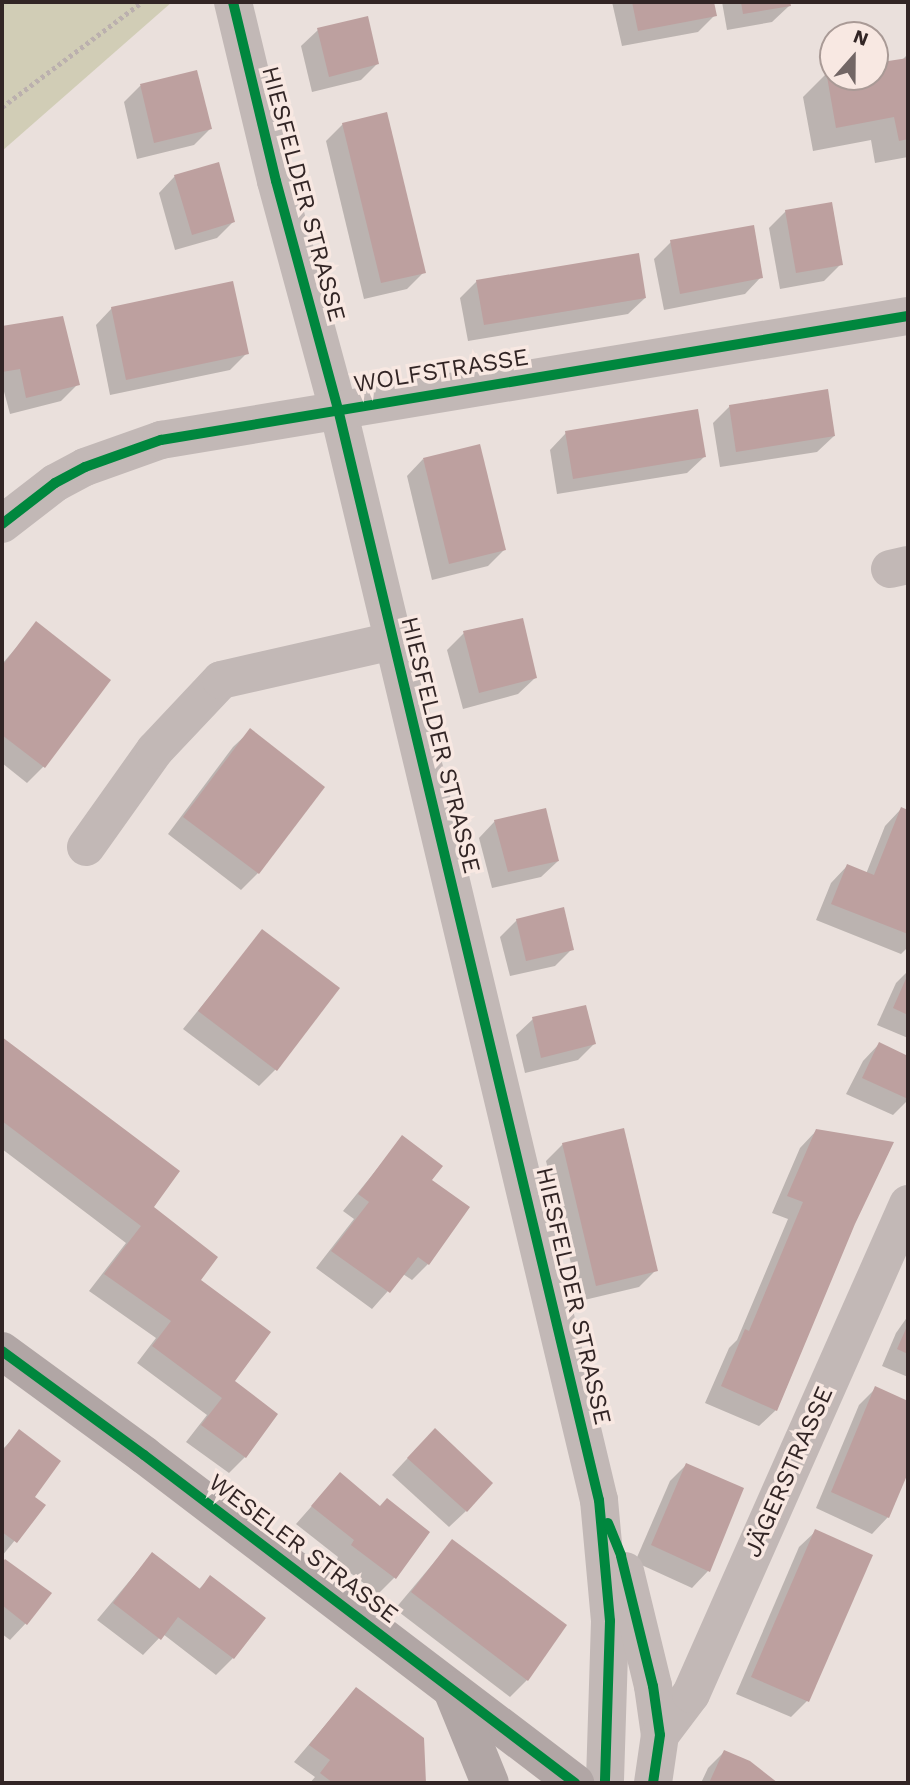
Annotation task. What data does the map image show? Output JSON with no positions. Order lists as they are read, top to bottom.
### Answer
{
  "streets": {
    "main road": ["WESELER STRASSE"],
    "street": ["HIESFELDER STRASSE", "WOLFSTRASSE", "JÄGERSTRASSE"]
  },
  "crossings": [
    ["HIESFELDER STRASSE", "WOLFSTRASSE"],
    ["HIESFELDER STRASSE", "JÄGERSTRASSE"]
  ],
  "north": "top"
}
